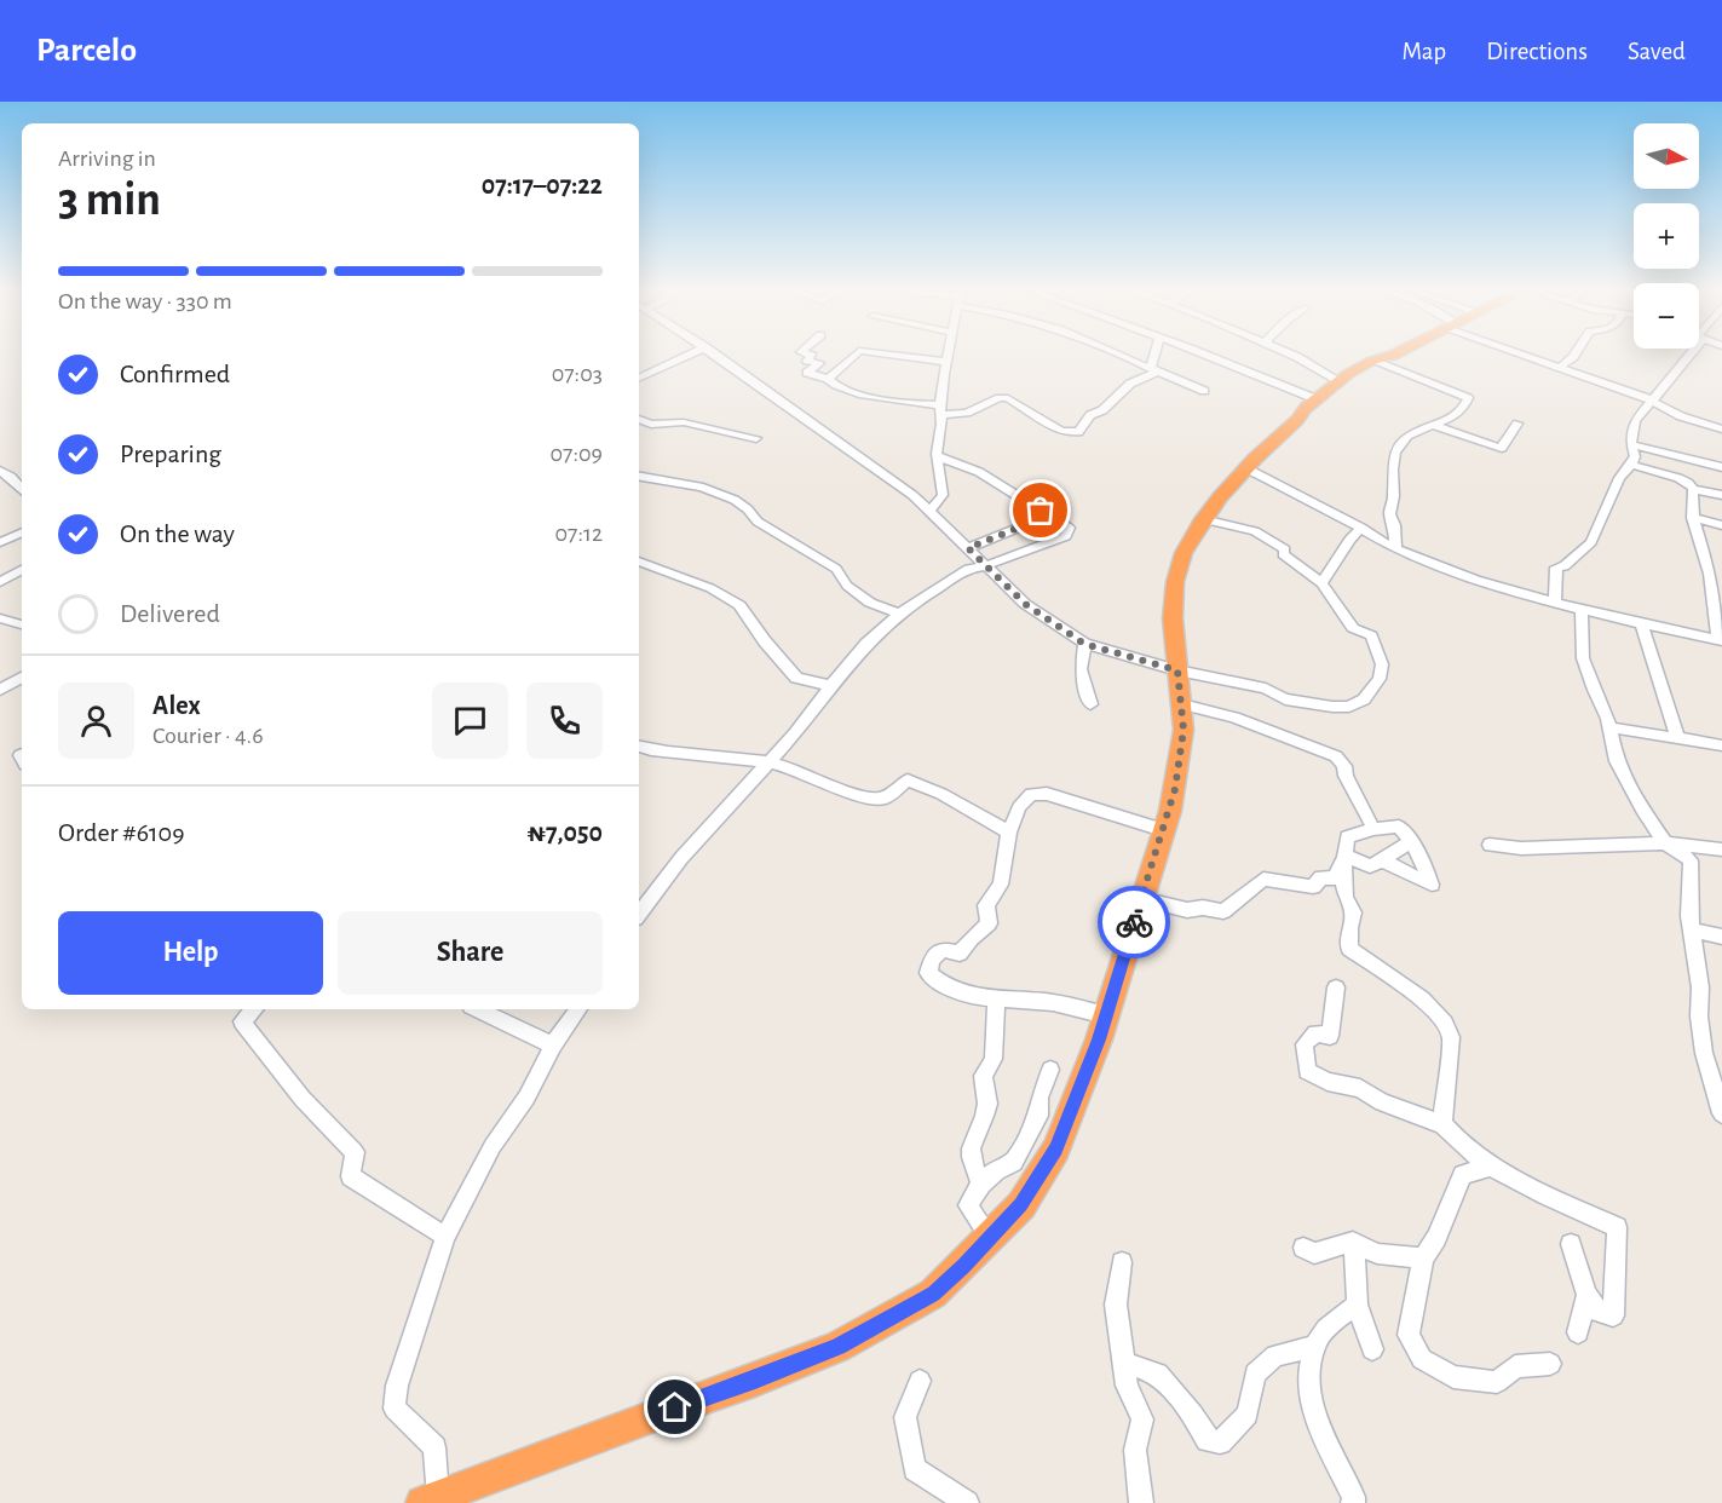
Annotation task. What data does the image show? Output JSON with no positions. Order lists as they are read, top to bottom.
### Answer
{
  "north": "right",
  "page": {
    "header": "Parcelo",
    "nav": ["Map", "Directions", "Saved"],
    "map_buttons": ["+", "−"],
    "heading": ["3 min", "Arriving in", "07:17–07:22"],
    "panel": [
      "Alex",
      "Courier · 4.6",
      "Order #6109",
      "₦7,050"
    ],
    "bar": "On the way · 330 m",
    "list": [
      ["Confirmed", "07:03"],
      ["Preparing", "07:09"],
      ["On the way", "07:12"],
      "Delivered"
    ],
    "buttons": ["Help", "Share"]
  }
}
